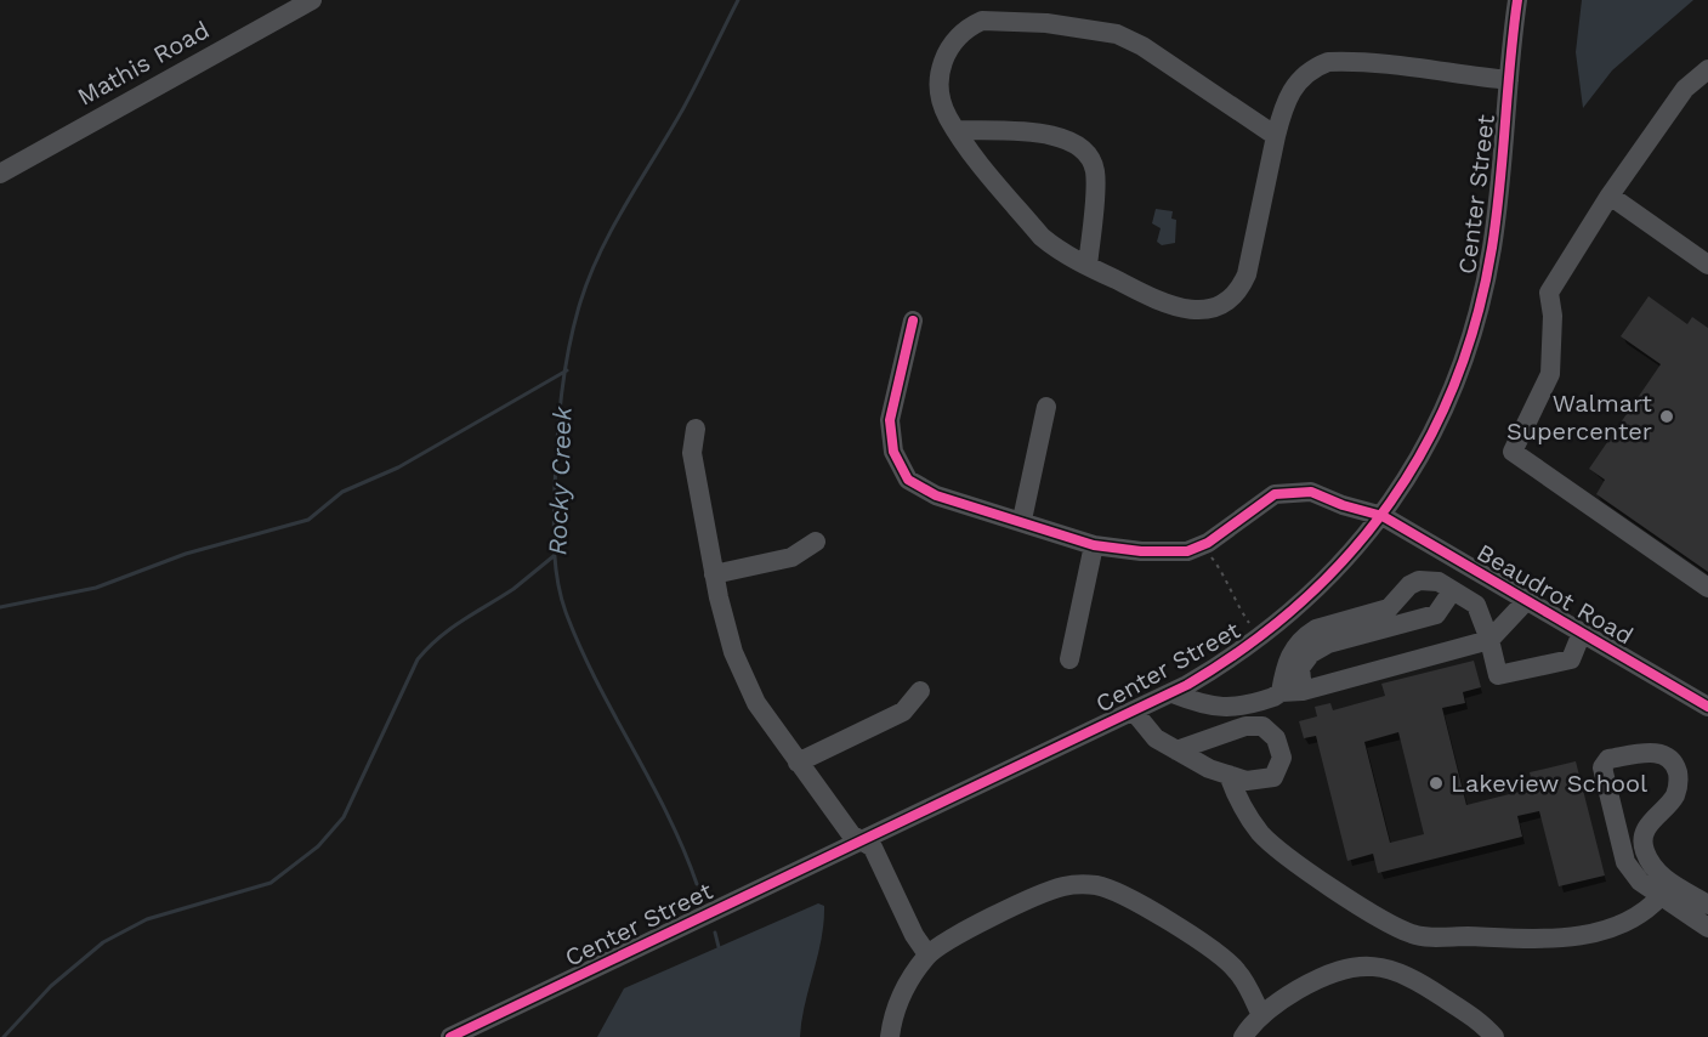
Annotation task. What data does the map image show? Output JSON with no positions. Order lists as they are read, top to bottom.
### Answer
{
  "streets": {
    "street": ["Mathis Road", "Center Street", "Beaudrot Road"]
  },
  "crossings": [
    ["Center Street", "Beaudrot Road"]
  ],
  "water": ["Rocky Creek"],
  "places": ["Walmart Supercenter", "Lakeview School"]
}
